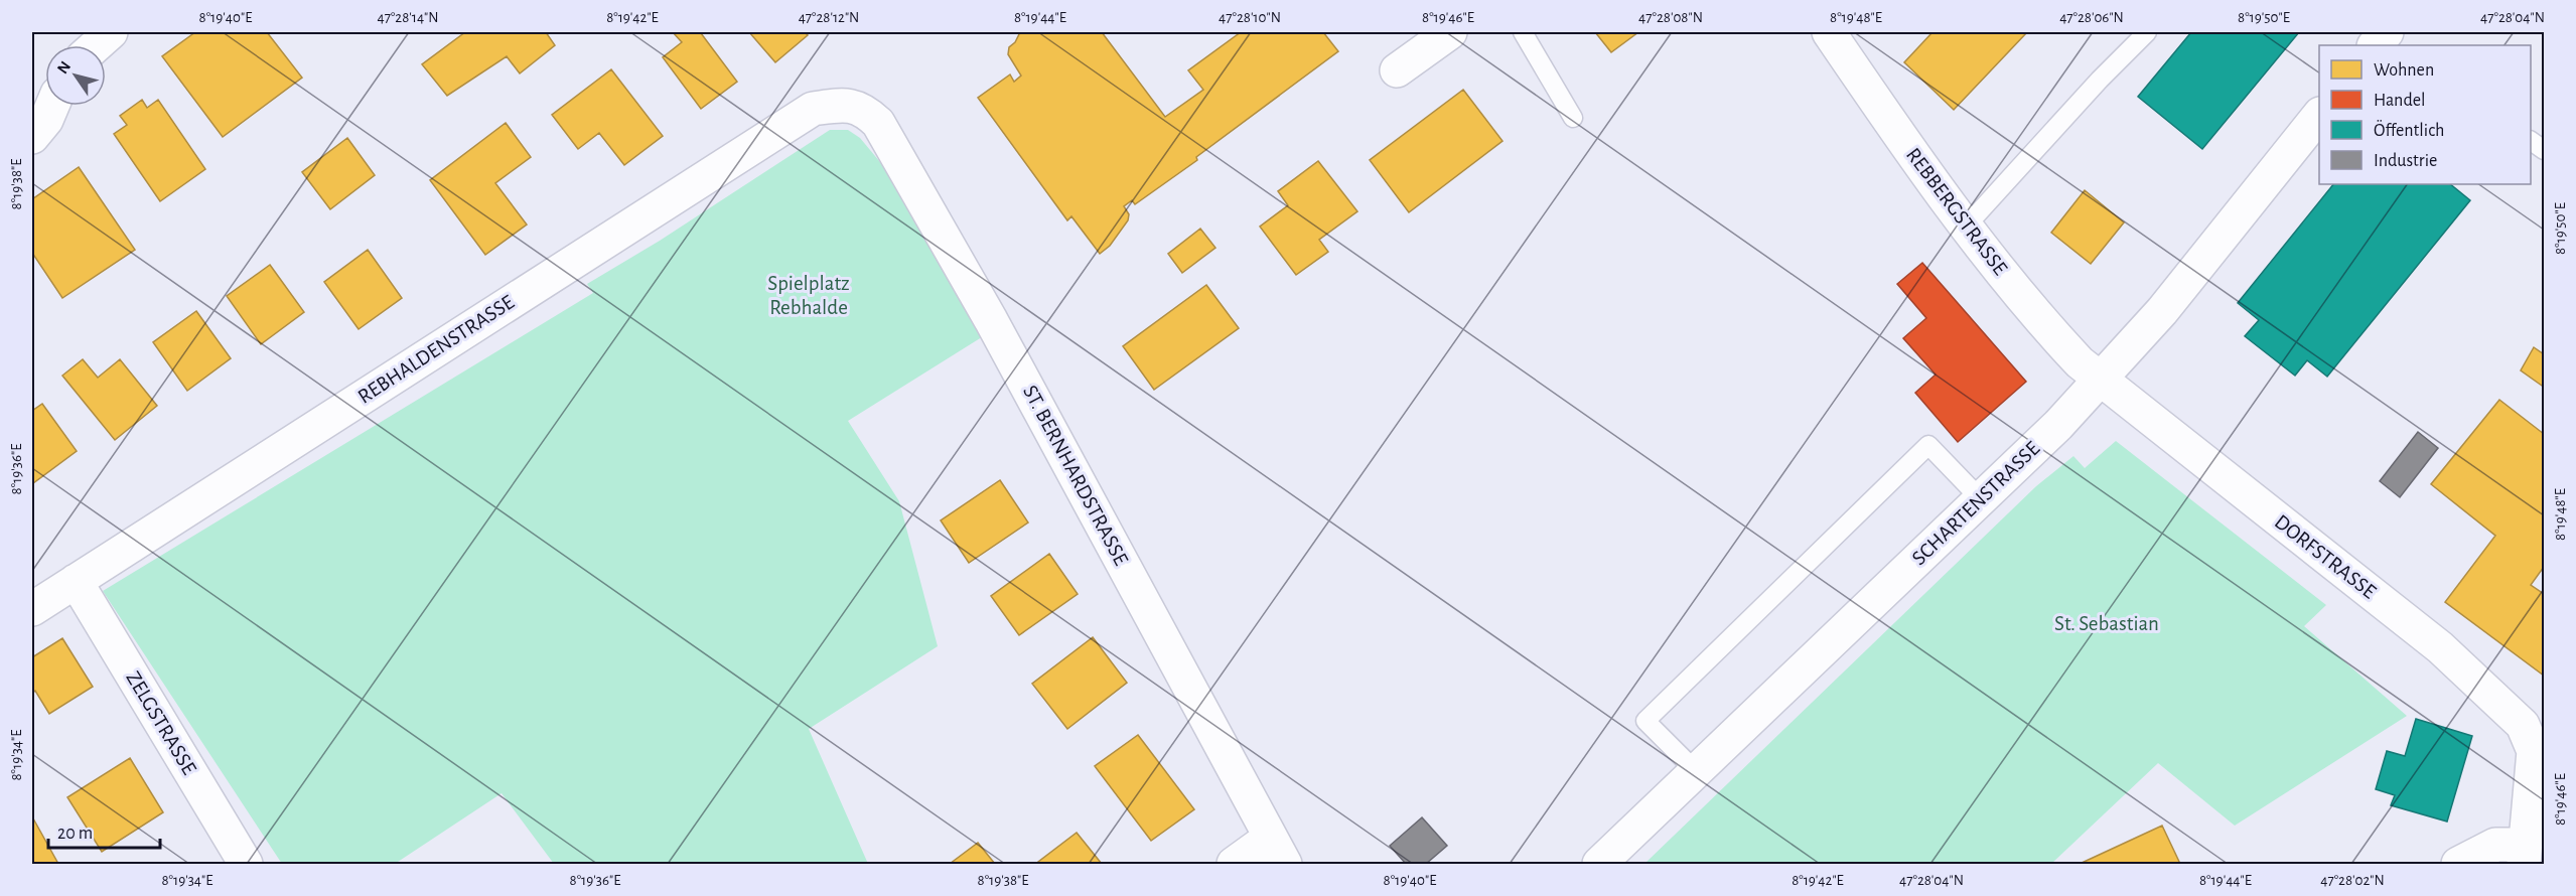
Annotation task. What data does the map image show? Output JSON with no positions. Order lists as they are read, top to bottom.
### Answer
{
  "streets": {
    "street": [
      "REBBERGSTRASSE",
      "REBHALDENSTRASSE",
      "ST. BERNHARDSTRASSE",
      "SCHARTENSTRASSE",
      "DORFSTRASSE",
      "ZELGSTRASSE"
    ]
  },
  "crossings": [
    ["REBBERGSTRASSE", "SCHARTENSTRASSE"],
    ["REBBERGSTRASSE", "DORFSTRASSE"],
    ["REBHALDENSTRASSE", "ST. BERNHARDSTRASSE"],
    ["REBHALDENSTRASSE", "ZELGSTRASSE"],
    ["SCHARTENSTRASSE", "DORFSTRASSE"]
  ],
  "parks": ["Spielplatz Rebhalde", "St. Sebastian"],
  "legend": [
    "Wohnen",
    "Handel",
    "Öffentlich",
    "Industrie"
  ],
  "scale_bar": "20 m",
  "north": "top left",
  "coordinates": [
    "8°19'40\"E",
    "47°28'14\"N",
    "8°19'42\"E",
    "47°28'12\"N",
    "8°19'44\"E",
    "47°28'10\"N",
    "8°19'46\"E",
    "47°28'08\"N",
    "8°19'48\"E",
    "47°28'06\"N",
    "8°19'50\"E",
    "47°28'04\"N",
    "8°19'38\"E",
    "8°19'36\"E",
    "8°19'34\"E",
    "47°28'02\"N"
  ]
}
